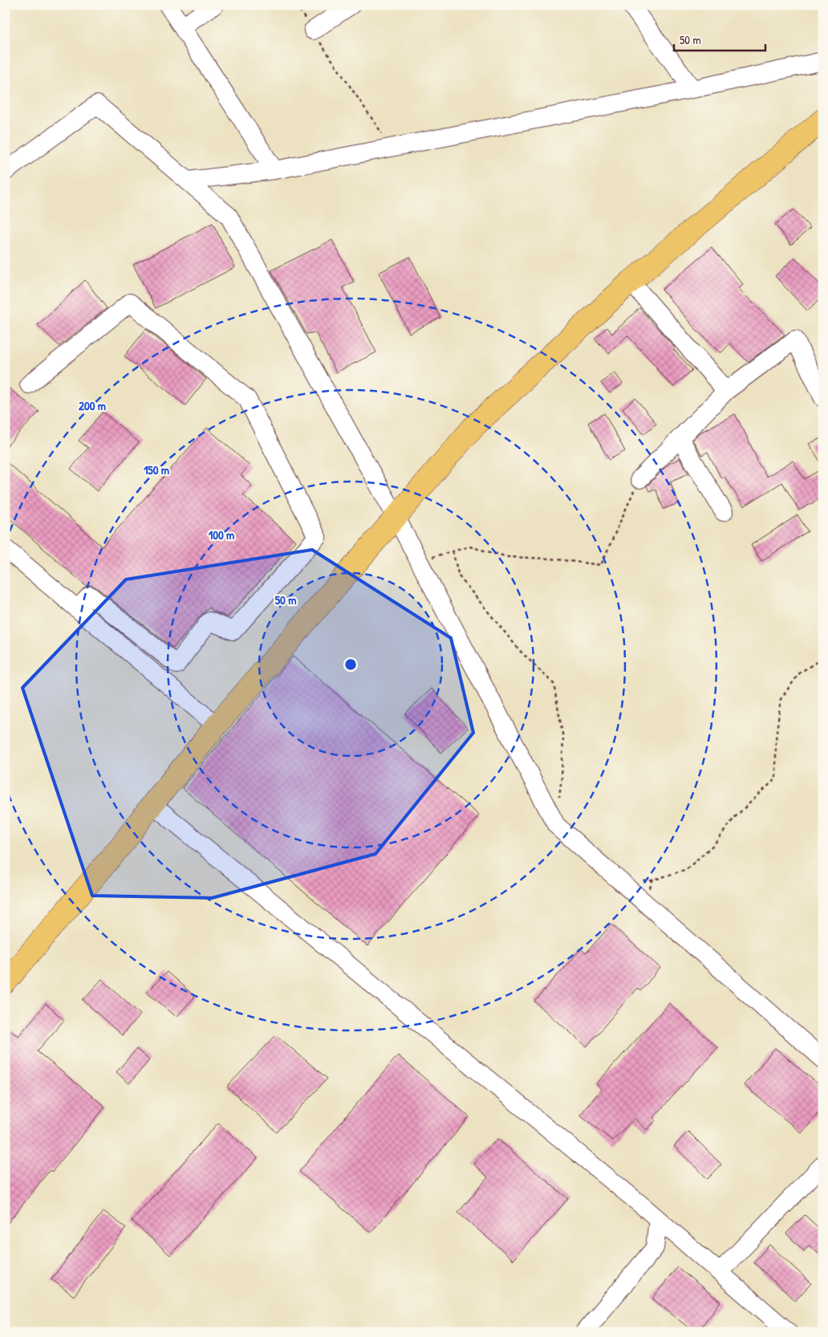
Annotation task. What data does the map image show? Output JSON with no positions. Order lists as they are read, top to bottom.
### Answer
{
  "scale_bar": "50 m",
  "rings": [
    "200 m",
    "150 m",
    "100 m",
    "50 m"
  ]
}
